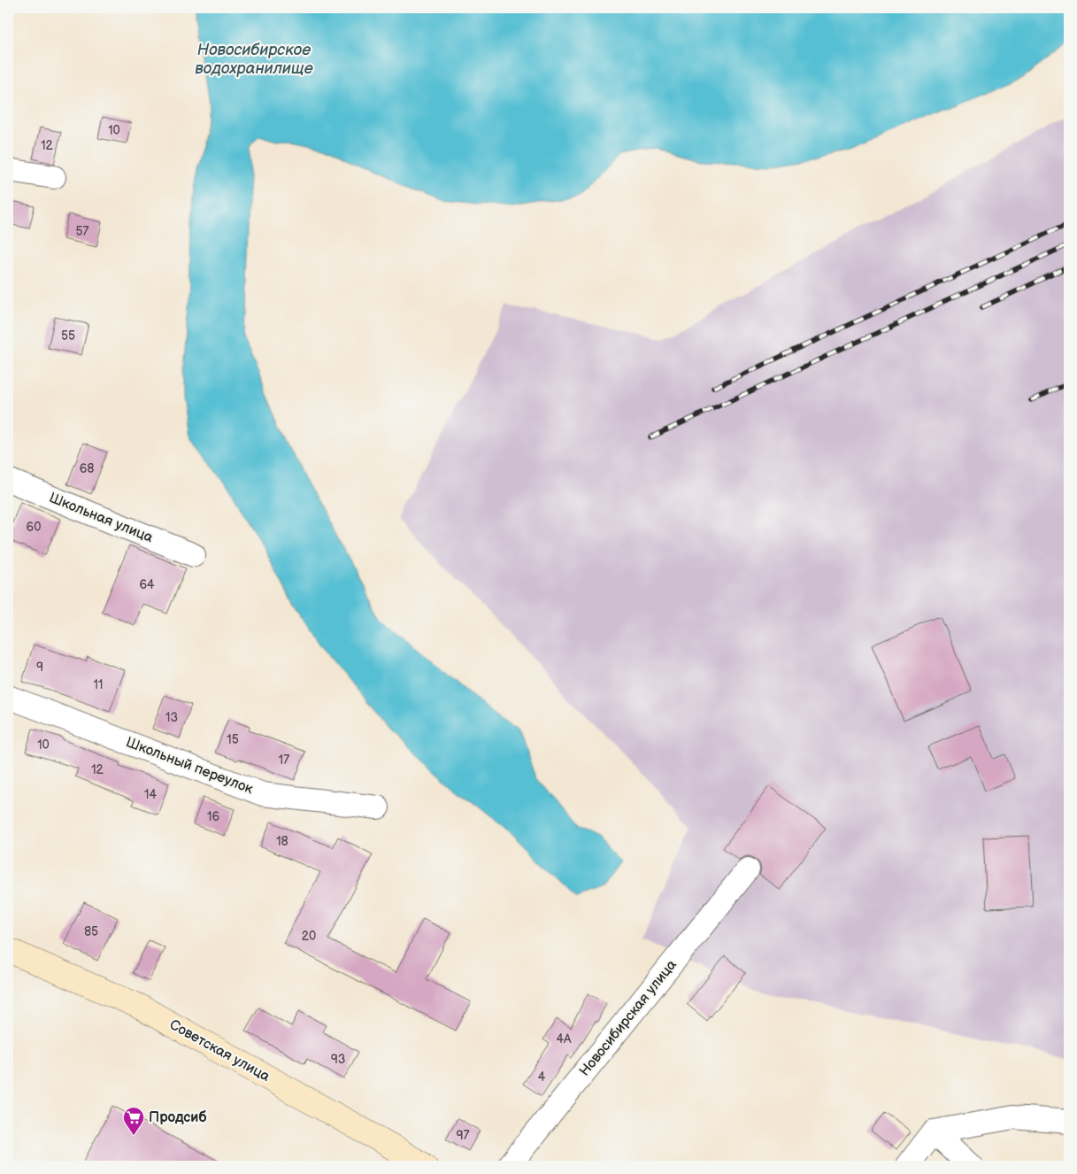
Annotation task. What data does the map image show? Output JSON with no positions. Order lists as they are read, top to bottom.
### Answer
{
  "streets": {
    "main road": ["Советская улица"],
    "street": ["Школьная улица", "Школьный переулок", "Новосибирская улица"]
  },
  "water": ["Новосибирское водохранилище"],
  "places": {
    "supermarket": ["Продсиб"]
  },
  "house_numbers": [
    "10",
    "12",
    "57",
    "55",
    "68",
    "60",
    "64",
    "9",
    "11",
    "13",
    "15",
    "10",
    "17",
    "12",
    "14",
    "16",
    "18",
    "85",
    "20",
    "4А",
    "93",
    "4",
    "97"
  ]
}
